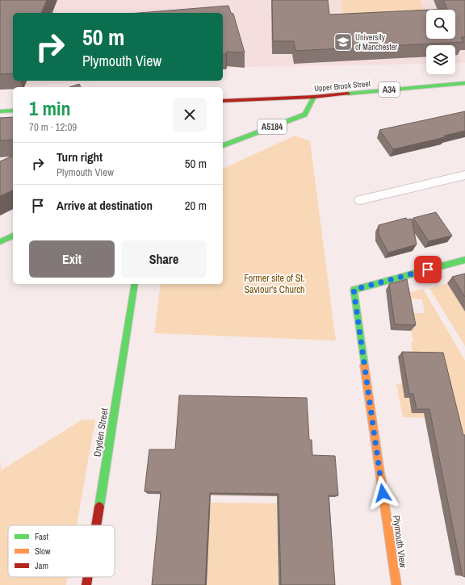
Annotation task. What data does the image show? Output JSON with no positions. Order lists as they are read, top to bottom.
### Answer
{
  "streets": {
    "main road": [
      "Upper Brook Street",
      "A34",
      "A5184",
      "Dryden Street",
      "Plymouth View"
    ]
  },
  "crossings": [
    ["Upper Brook Street", "A5184"]
  ],
  "parks": ["Former site of St. Saviour's Church"],
  "places": {
    "school or university": ["University of Manchester"]
  },
  "legend": ["Fast", "Slow", "Jam"],
  "page": {
    "turn": ["50 m", "Plymouth View"],
    "heading": ["1 min", "70 m · 12:09"],
    "list": [
      {
        "name": "Turn right",
        "note": "Plymouth View",
        "value": "50 m"
      },
      {
        "name": "Arrive at destination",
        "value": "20 m"
      }
    ],
    "buttons": ["Exit", "Share"]
  }
}
